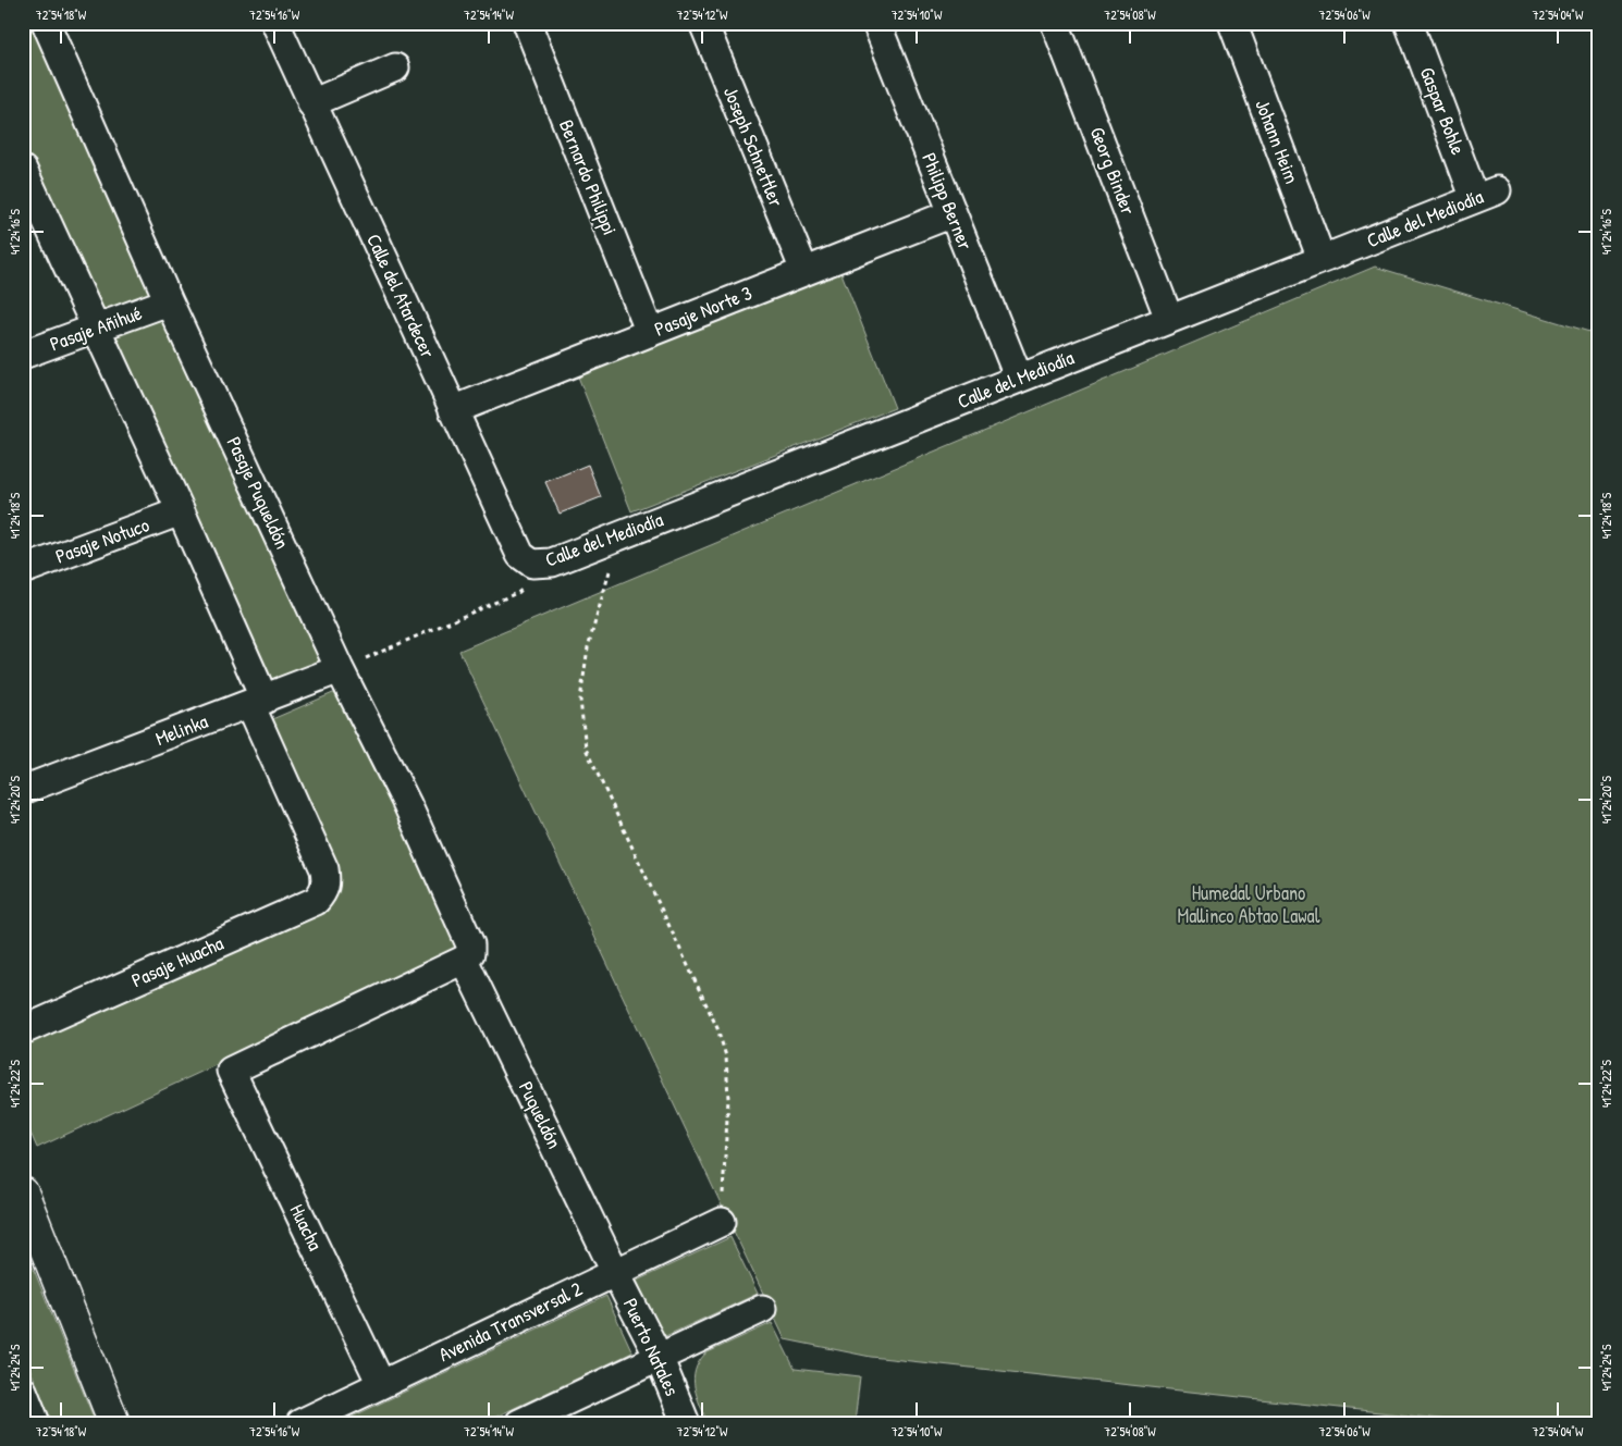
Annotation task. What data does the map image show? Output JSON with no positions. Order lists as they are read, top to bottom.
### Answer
{
  "streets": {
    "street": [
      "Gaspar Bohle",
      "Johann Heim",
      "Joseph Schnettler",
      "Georg Binder",
      "Bernardo Philippi",
      "Philipp Berner",
      "Calle del Mediodía",
      "Calle del Atardecer",
      "Pasaje Norte 3",
      "Pasaje Añihué",
      "Pasaje Puqueldón",
      "Pasaje Notuco",
      "Melinka",
      "Pasaje Huacha",
      "Puqueldón",
      "Huacha",
      "Avenida Transversal 2",
      "Puerto Natales"
    ]
  },
  "crossings": [
    ["Gaspar Bohle", "Calle del Mediodía"],
    ["Johann Heim", "Calle del Mediodía"],
    ["Joseph Schnettler", "Pasaje Norte 3"],
    ["Georg Binder", "Calle del Mediodía"],
    ["Bernardo Philippi", "Pasaje Norte 3"],
    ["Philipp Berner", "Calle del Mediodía"],
    ["Philipp Berner", "Pasaje Norte 3"],
    ["Calle del Mediodía", "Calle del Atardecer"],
    ["Calle del Atardecer", "Pasaje Norte 3"],
    ["Pasaje Añihué", "Pasaje Puqueldón"],
    ["Pasaje Puqueldón", "Melinka"],
    ["Pasaje Puqueldón", "Puqueldón"],
    ["Pasaje Puqueldón", "Huacha"],
    ["Melinka", "Pasaje Huacha"],
    ["Puqueldón", "Huacha"],
    ["Puqueldón", "Avenida Transversal 2"],
    ["Puqueldón", "Puerto Natales"],
    ["Huacha", "Avenida Transversal 2"],
    ["Avenida Transversal 2", "Puerto Natales"]
  ],
  "parks": ["Humedal Urbano Mallinco Abtao Lawal"],
  "coordinates": [
    "72°54'18\"W",
    "72°54'16\"W",
    "72°54'14\"W",
    "72°54'12\"W",
    "72°54'10\"W",
    "72°54'08\"W",
    "72°54'06\"W",
    "72°54'04\"W",
    "41°24'16\"S",
    "41°24'18\"S",
    "41°24'20\"S",
    "41°24'22\"S",
    "41°24'24\"S"
  ]
}
